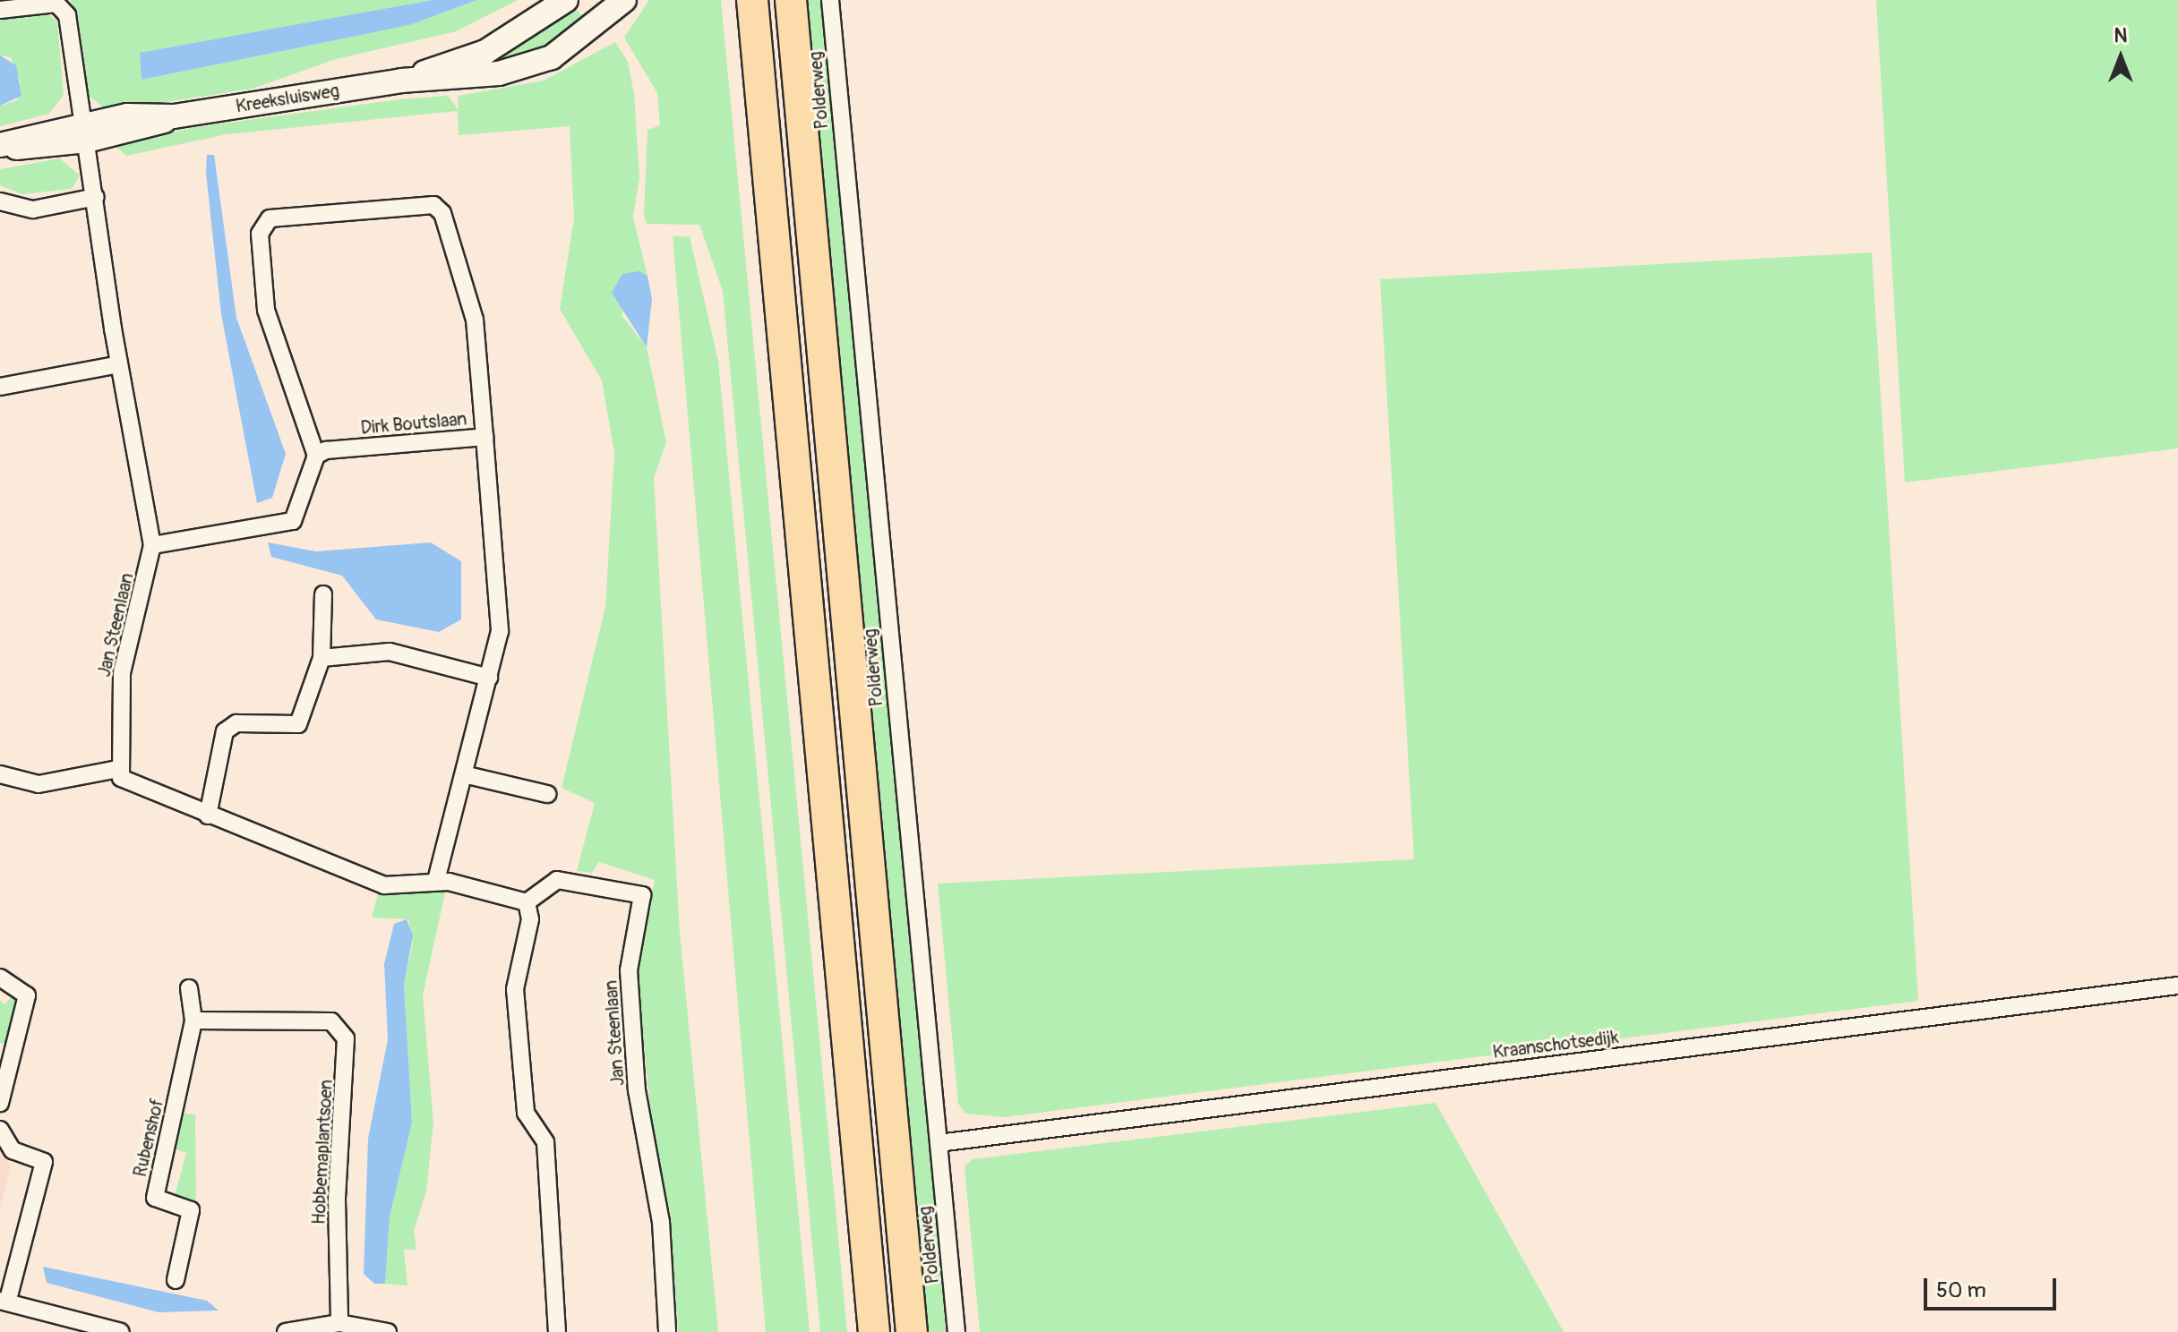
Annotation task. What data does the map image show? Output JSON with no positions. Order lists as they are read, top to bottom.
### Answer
{
  "streets": {
    "street": [
      "Polderweg",
      "Kreeksluisweg",
      "Dirk Boutslaan",
      "Jan Steenlaan",
      "Kraanschotsedijk",
      "Rubenshof",
      "Hobbemaplantsoen"
    ]
  },
  "crossings": [
    ["Polderweg", "Kraanschotsedijk"],
    ["Kreeksluisweg", "Jan Steenlaan"],
    ["Rubenshof", "Hobbemaplantsoen"]
  ],
  "scale_bar": "50 m",
  "north": "top"
}
